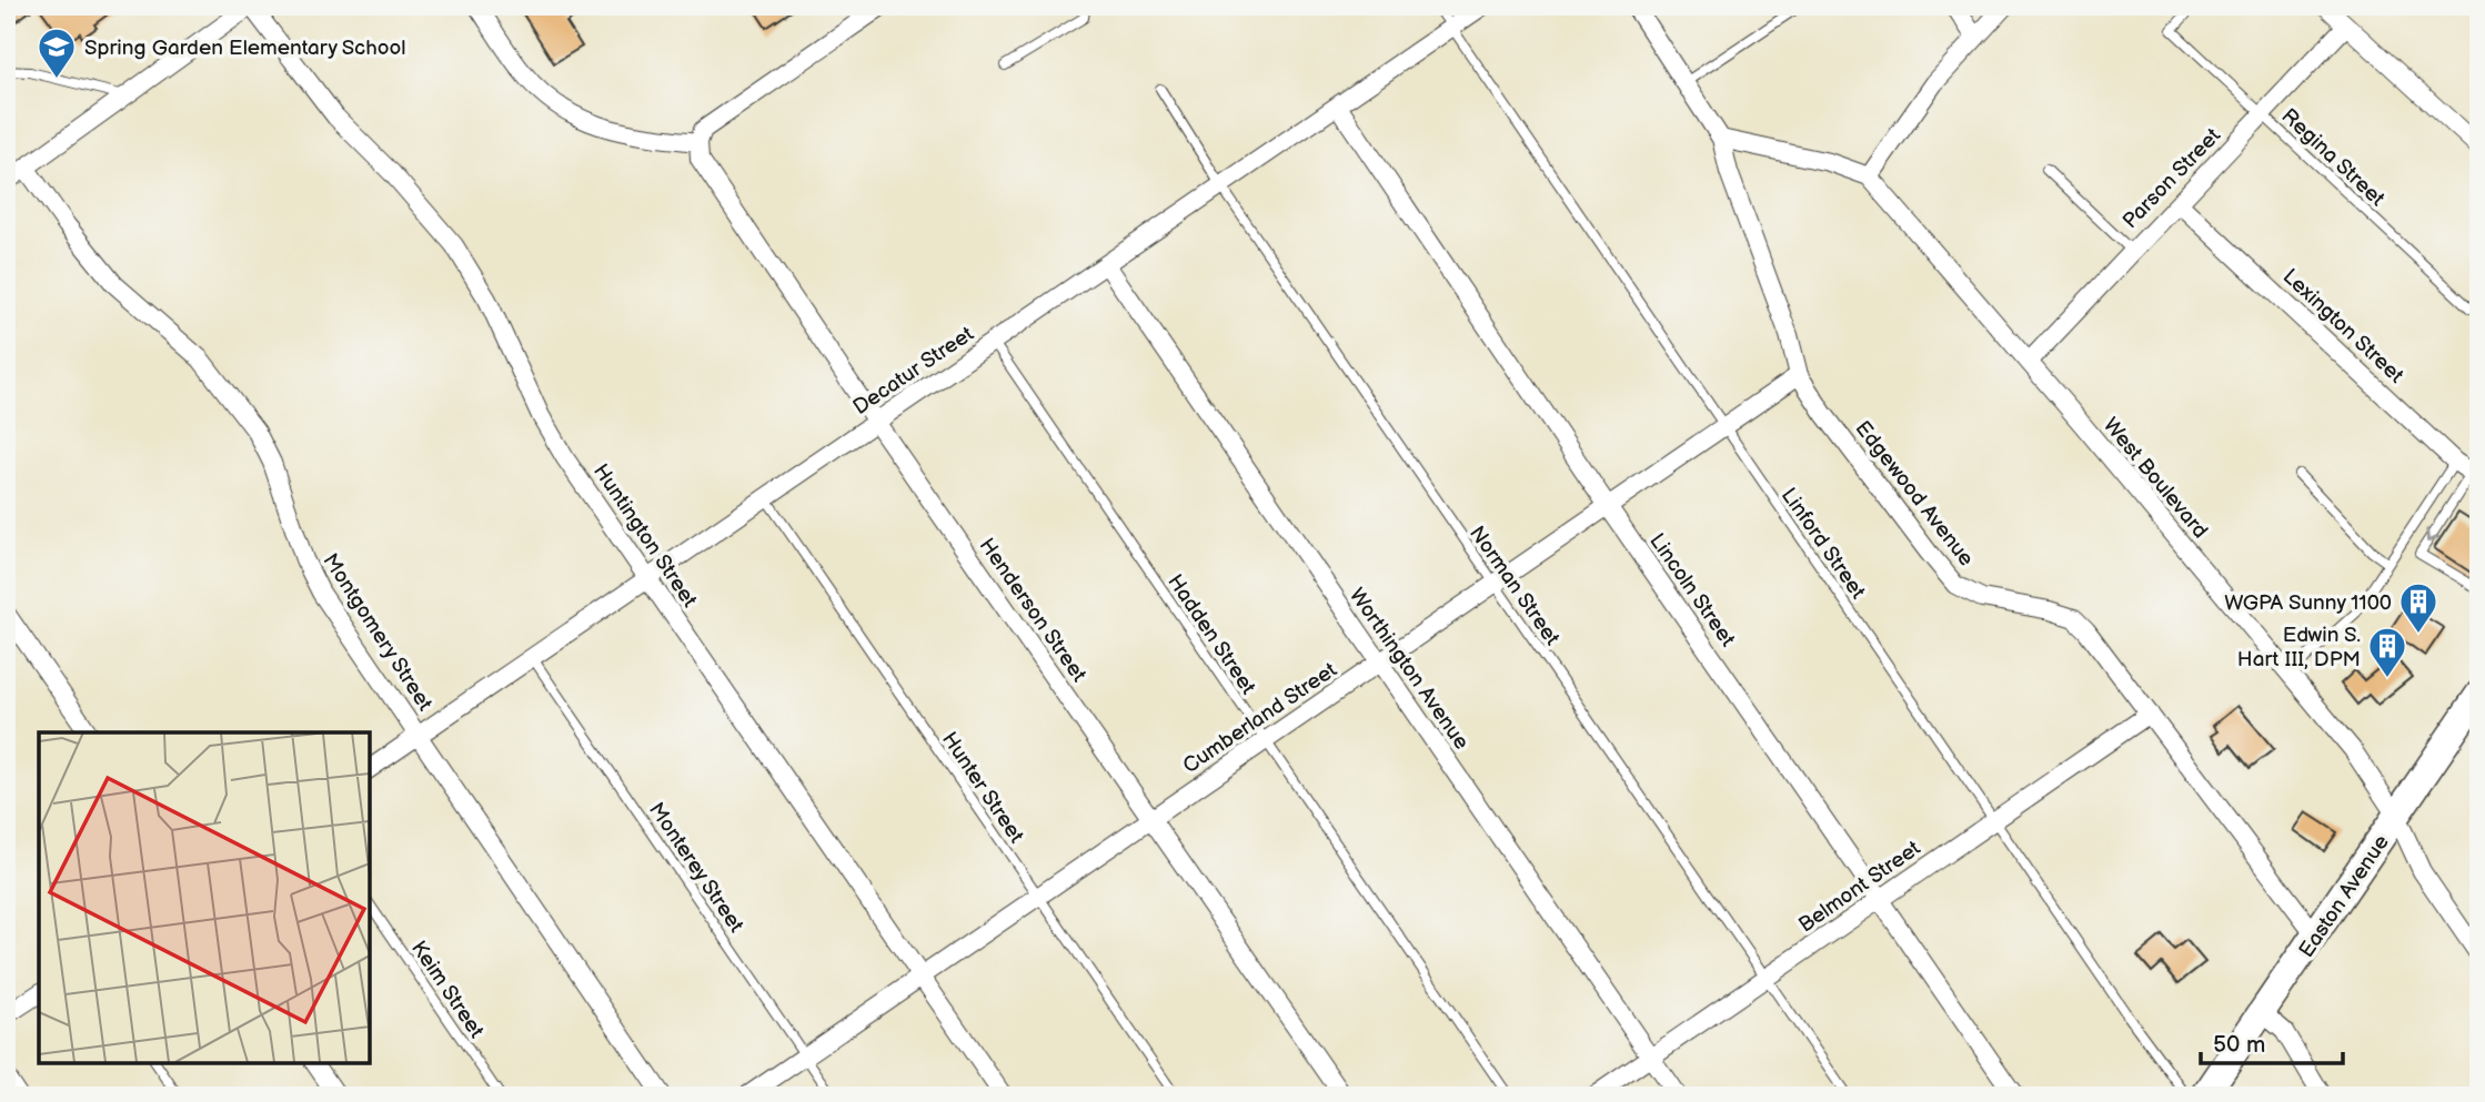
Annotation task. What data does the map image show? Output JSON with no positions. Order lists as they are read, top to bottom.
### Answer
{
  "streets": {
    "main road": ["Easton Avenue"],
    "street": [
      "Parson Street",
      "Lexington Street",
      "Decatur Street",
      "West Boulevard",
      "Edgewood Avenue",
      "Huntington Street",
      "Lincoln Street",
      "Henderson Street",
      "Montgomery Street",
      "Worthington Avenue",
      "Cumberland Street",
      "Belmont Street"
    ],
    "lane": [
      "Regina Street",
      "Linford Street",
      "Norman Street",
      "Hadden Street",
      "Hunter Street",
      "Monterey Street",
      "Keim Street"
    ]
  },
  "crossings": [
    ["Regina Street", "Parson Street"],
    ["Parson Street", "Lexington Street"],
    ["Parson Street", "West Boulevard"],
    ["Decatur Street", "Huntington Street"],
    ["Decatur Street", "Linford Street"],
    ["Decatur Street", "Norman Street"],
    ["Decatur Street", "Lincoln Street"],
    ["Decatur Street", "Henderson Street"],
    ["Decatur Street", "Montgomery Street"],
    ["Decatur Street", "Hadden Street"],
    ["Decatur Street", "Worthington Avenue"],
    ["Decatur Street", "Hunter Street"],
    ["Decatur Street", "Monterey Street"],
    ["West Boulevard", "Easton Avenue"],
    ["Edgewood Avenue", "Cumberland Street"],
    ["Edgewood Avenue", "Belmont Street"],
    ["Edgewood Avenue", "Easton Avenue"],
    ["Huntington Street", "Cumberland Street"],
    ["Linford Street", "Cumberland Street"],
    ["Linford Street", "Belmont Street"],
    ["Norman Street", "Cumberland Street"],
    ["Norman Street", "Belmont Street"],
    ["Lincoln Street", "Cumberland Street"],
    ["Lincoln Street", "Belmont Street"],
    ["Henderson Street", "Cumberland Street"],
    ["Hadden Street", "Cumberland Street"],
    ["Worthington Avenue", "Cumberland Street"],
    ["Worthington Avenue", "Belmont Street"],
    ["Cumberland Street", "Hunter Street"],
    ["Cumberland Street", "Monterey Street"]
  ],
  "places": {
    "school or university": ["Spring Garden Elementary School"],
    "building": ["WGPA Sunny 1100", "Edwin S. Hart III, DPM"]
  },
  "scale_bar": "50 m"
}
